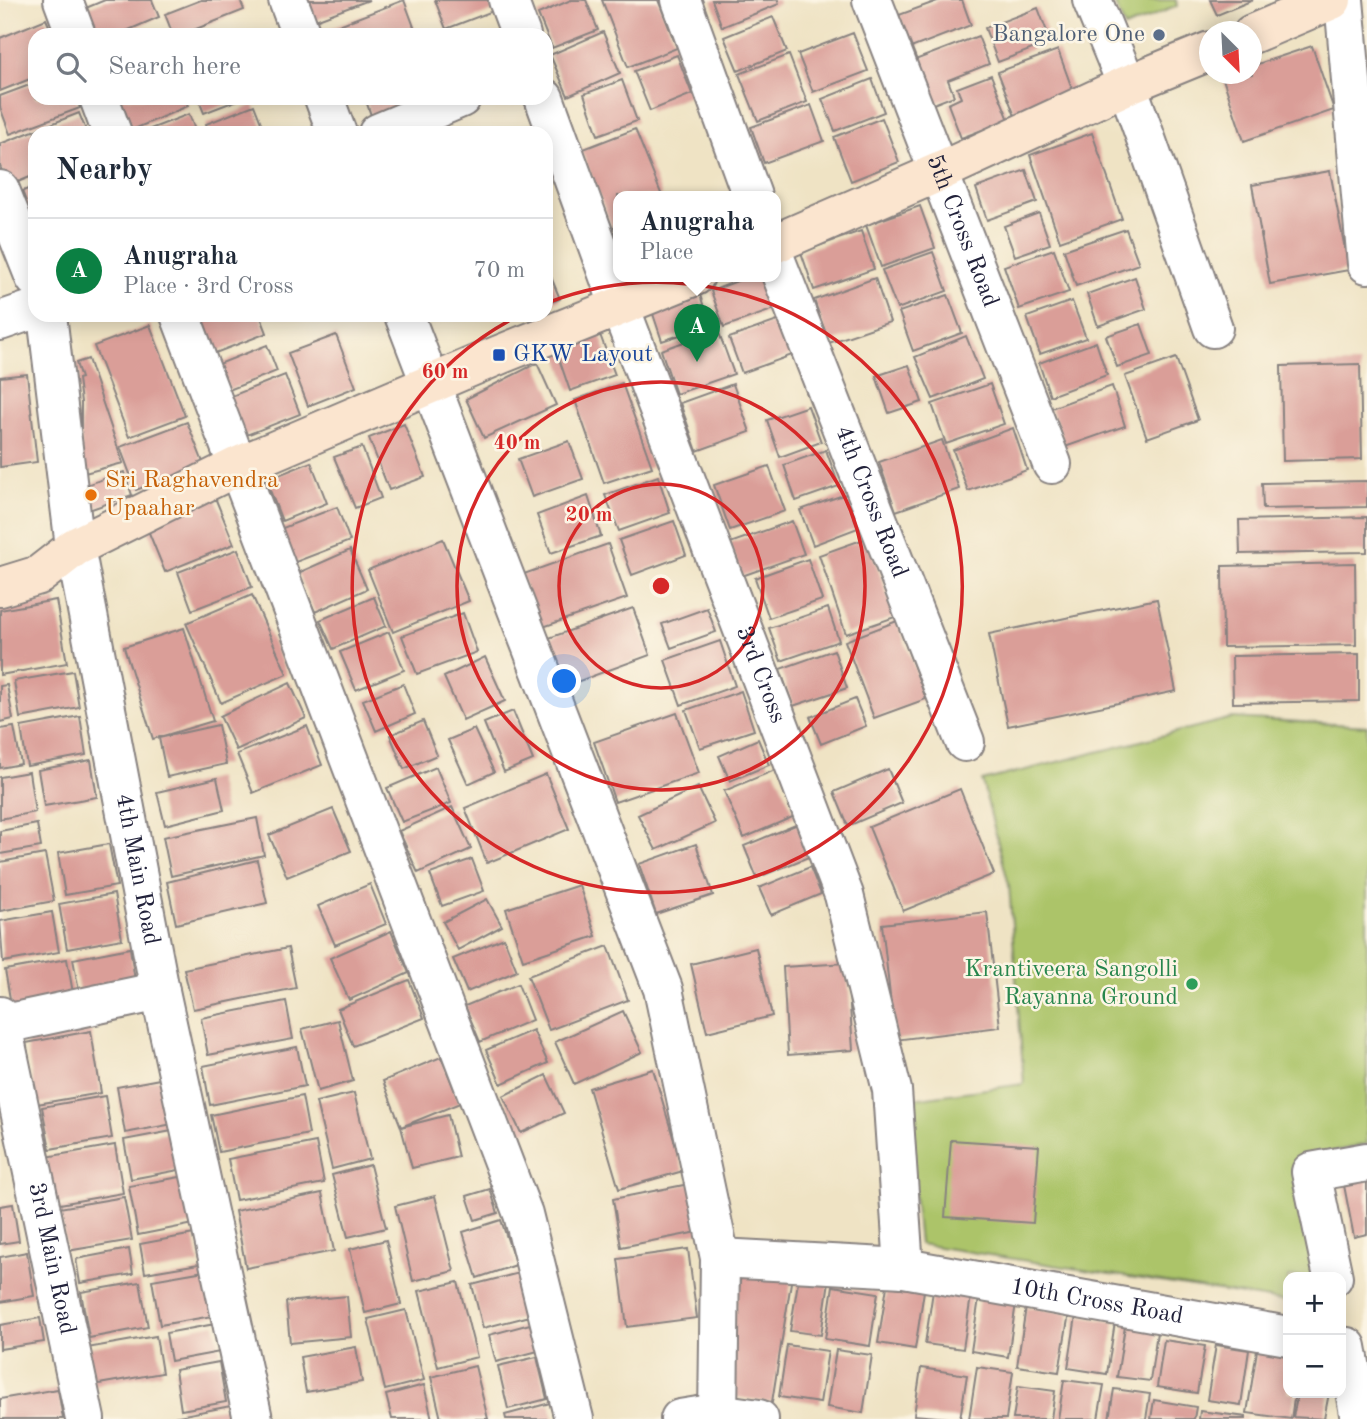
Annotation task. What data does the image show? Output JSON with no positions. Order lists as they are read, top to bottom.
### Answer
{
  "streets": {
    "street": [
      "5th Cross Road",
      "4th Cross Road",
      "3rd Cross",
      "4th Main Road",
      "3rd Main Road",
      "10th Cross Road"
    ]
  },
  "crossings": [
    ["3rd Cross", "10th Cross Road"]
  ],
  "places": {
    "other": ["Bangalore One", "Sri Raghavendra Upaahar", "Krantiveera Sangolli Rayanna Ground"],
    "transit": ["GKW Layout"]
  },
  "north": "bottom right",
  "page": {
    "search": "Search here",
    "heading": "Nearby",
    "popup": ["Anugraha", "Place"],
    "list": [
      {
        "mark": "A",
        "name": "Anugraha",
        "note": "Place · 3rd Cross",
        "value": "70 m"
      }
    ],
    "pins": "A",
    "map_buttons": ["+", "−"]
  },
  "rings": ["60 m", "40 m", "20 m"]
}
